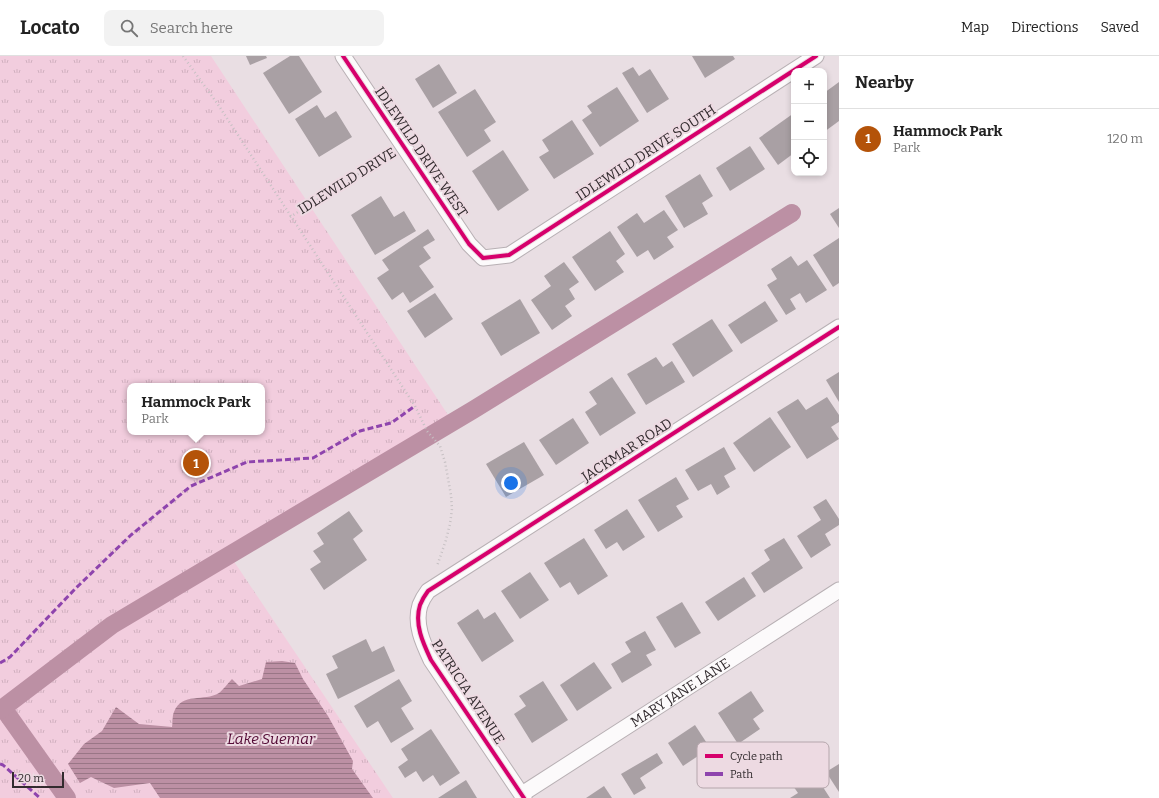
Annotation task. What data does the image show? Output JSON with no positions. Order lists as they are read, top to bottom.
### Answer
{
  "streets": {
    "street": [
      "IDLEWILD DRIVE WEST",
      "IDLEWILD DRIVE SOUTH",
      "JACKMAR ROAD",
      "PATRICIA AVENUE",
      "MARY JANE LANE"
    ],
    "path": ["IDLEWILD DRIVE"]
  },
  "crossings": [
    ["IDLEWILD DRIVE WEST", "IDLEWILD DRIVE SOUTH"],
    ["IDLEWILD DRIVE WEST", "IDLEWILD DRIVE"],
    ["JACKMAR ROAD", "PATRICIA AVENUE"],
    ["PATRICIA AVENUE", "MARY JANE LANE"]
  ],
  "water": ["Lake Suemar"],
  "legend": ["Cycle path", "Path"],
  "scale_bar": "20 m",
  "page": {
    "header": "Locato",
    "search": "Search here",
    "nav": ["Map", "Directions", "Saved"],
    "heading": "Nearby",
    "map_buttons": ["+", "−"],
    "list": [
      {
        "mark": "1",
        "name": "Hammock Park",
        "note": "Park",
        "value": "120 m"
      }
    ],
    "popup": ["Hammock Park", "Park"],
    "pins": "1",
    "scale": "20 m"
  }
}
